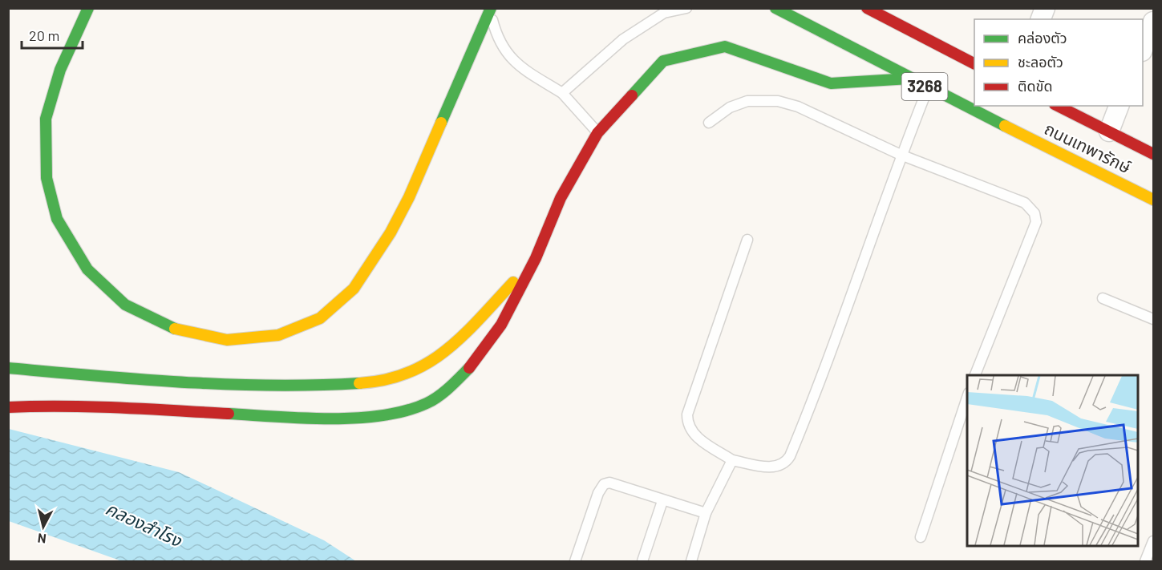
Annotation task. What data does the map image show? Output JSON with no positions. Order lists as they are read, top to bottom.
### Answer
{
  "streets": {
    "main road": ["3268", "ถนนเทพารักษ์"]
  },
  "water": ["คลองสำโรง"],
  "legend": ["คล่องตัว", "ชะลอตัว", "ติดขัด"],
  "scale_bar": "20 m",
  "north": "bottom"
}
